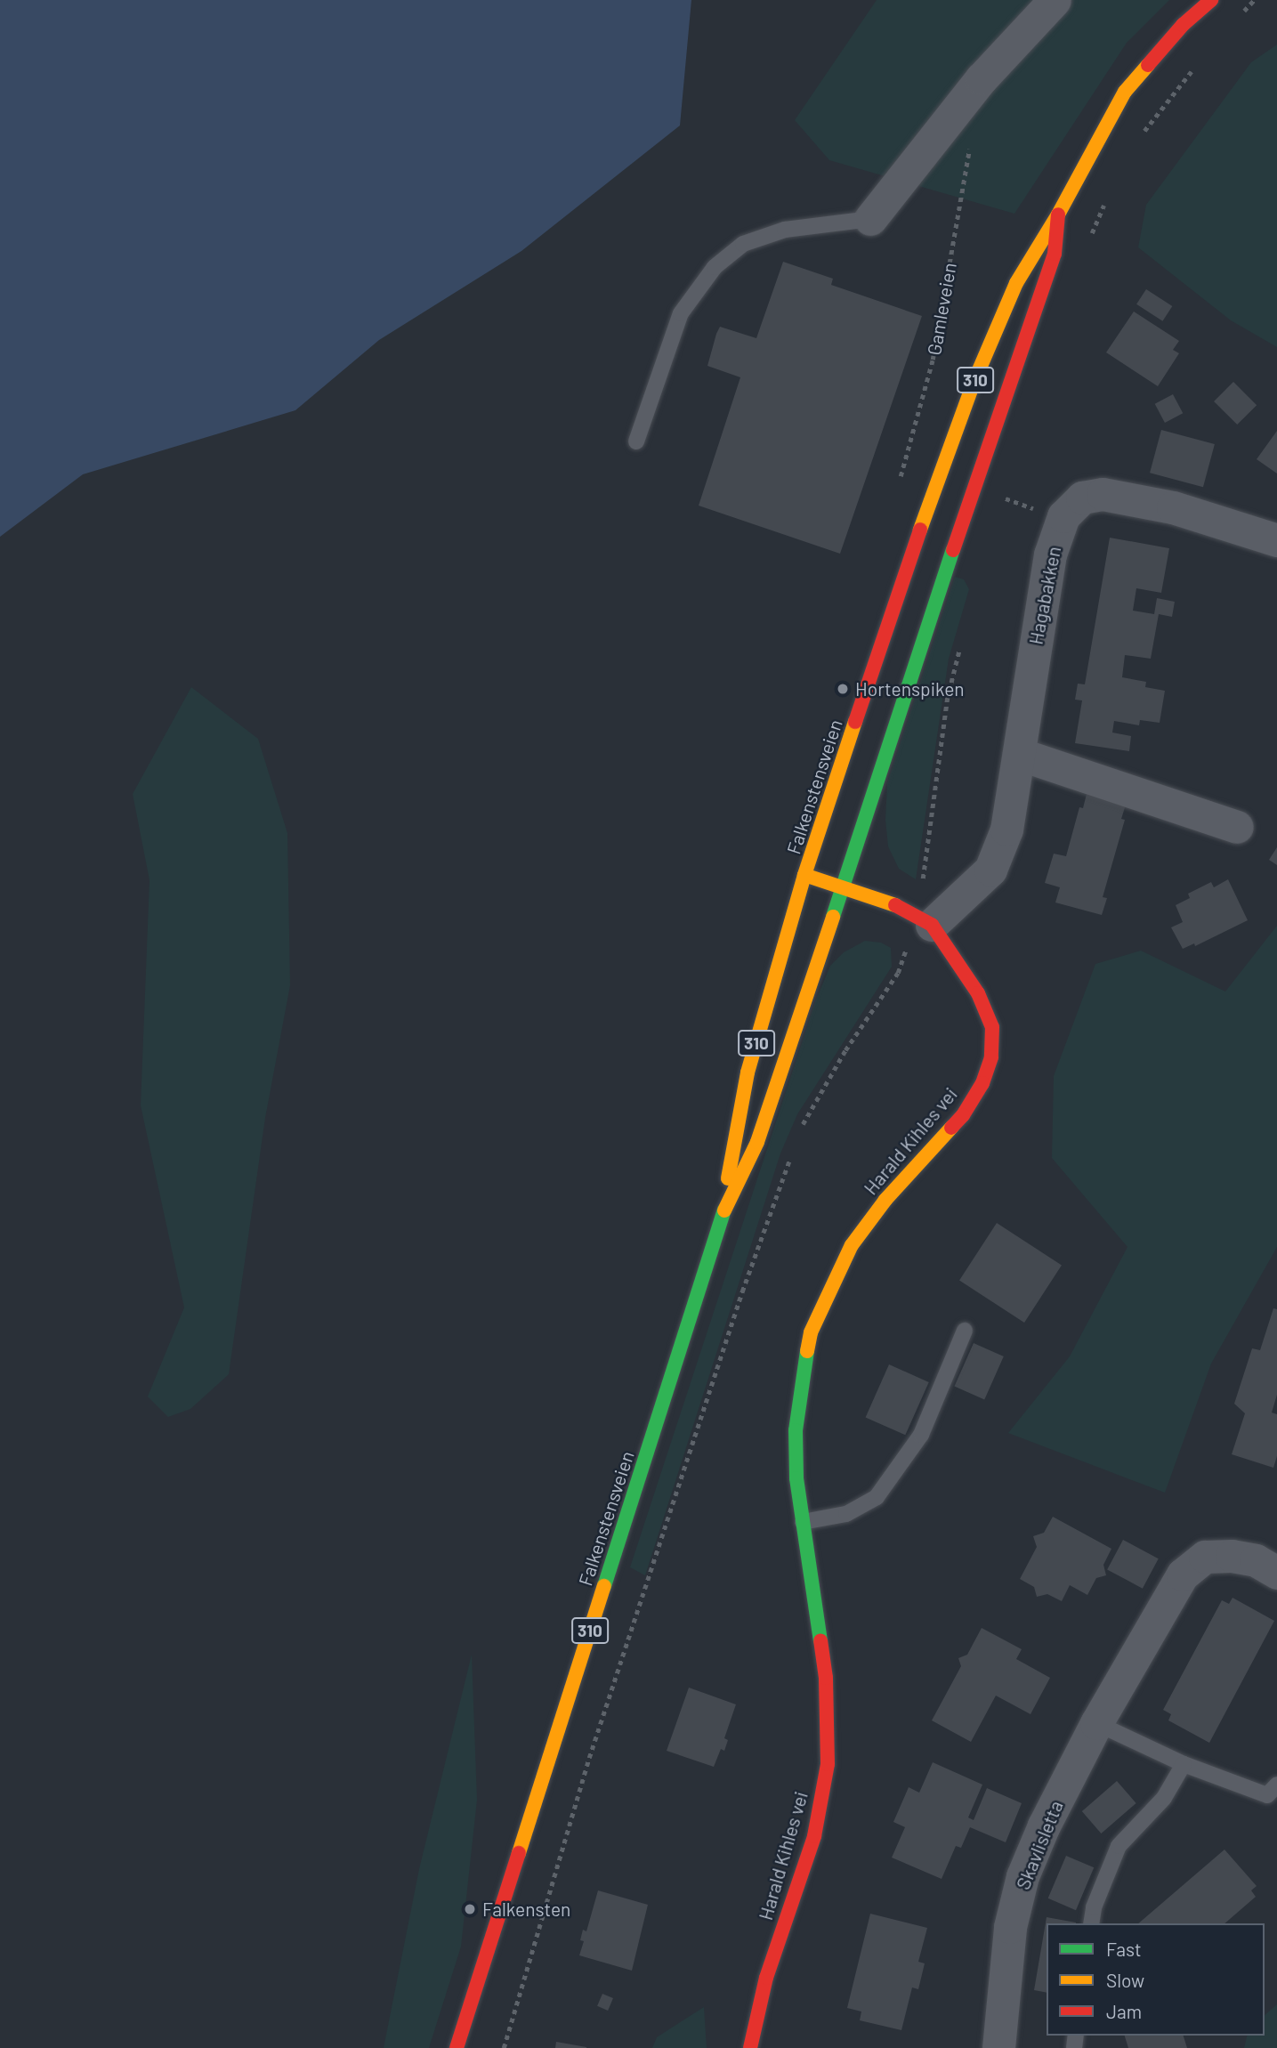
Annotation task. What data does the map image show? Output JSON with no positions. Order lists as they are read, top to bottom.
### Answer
{
  "streets": {
    "main road": ["310", "Falkenstensveien", "Harald Kihles vei"],
    "street": ["Hagabakken", "Skavlisletta"],
    "path": ["Gamleveien"]
  },
  "crossings": [
    ["Hagabakken", "Harald Kihles vei"]
  ],
  "places": ["Hortenspiken", "Falkensten"],
  "legend": ["Fast", "Slow", "Jam"]
}
